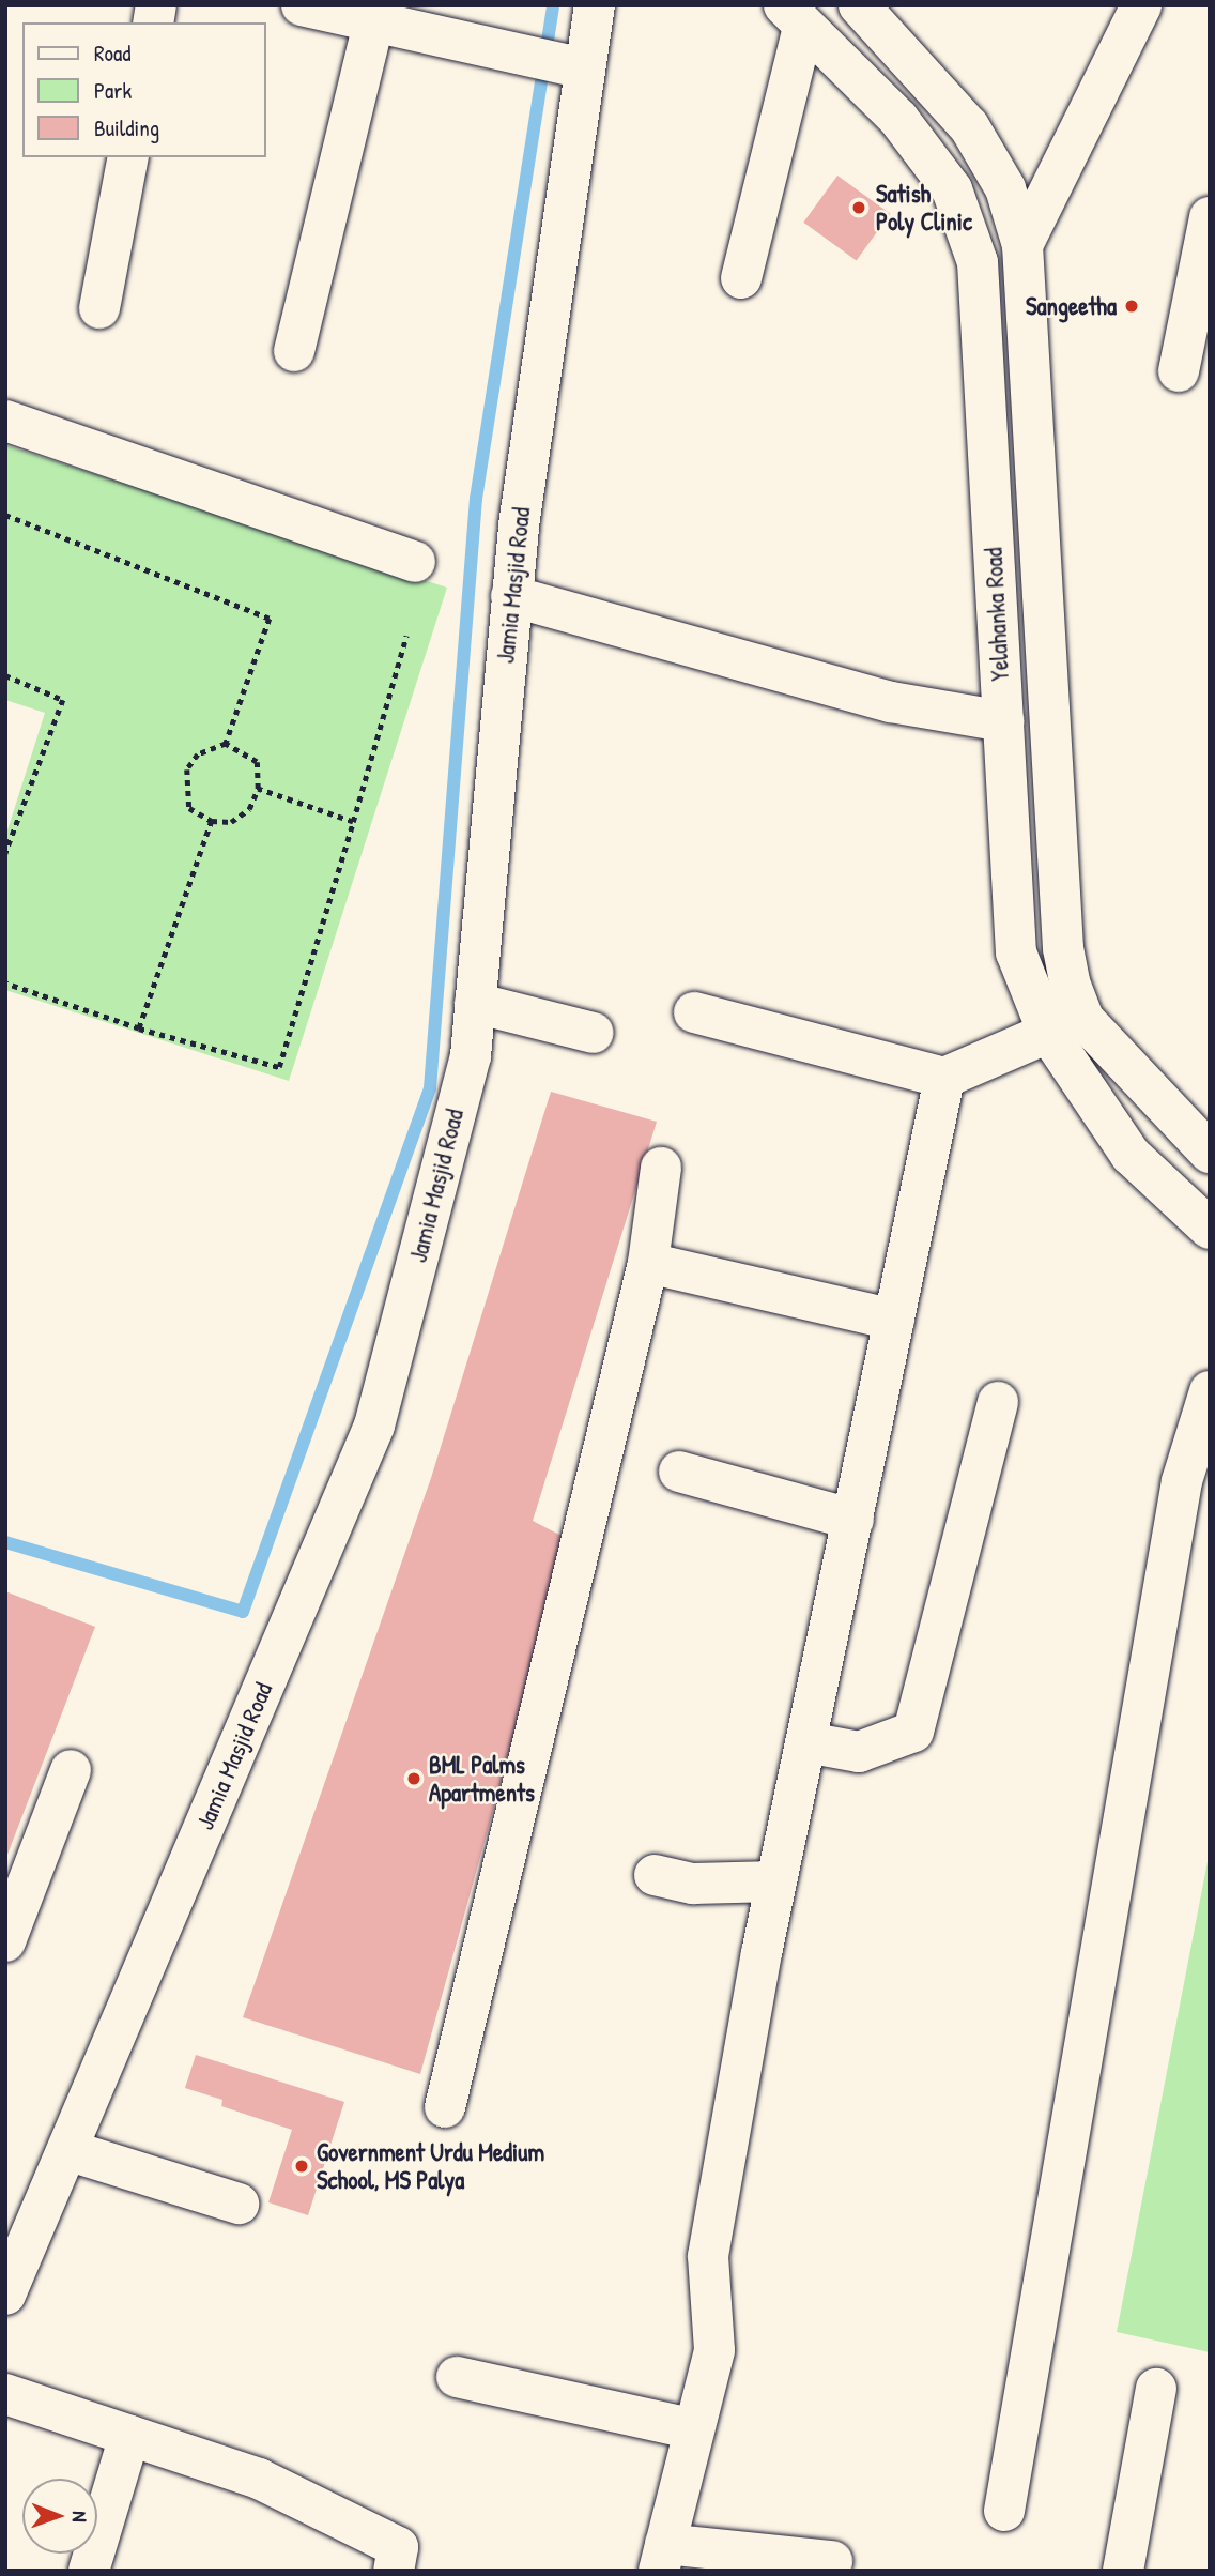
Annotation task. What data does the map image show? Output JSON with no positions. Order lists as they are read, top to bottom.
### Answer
{
  "streets": {
    "street": ["Jamia Masjid Road", "Yelahanka Road"]
  },
  "places": [
    "Satish Poly Clinic",
    "Sangeetha",
    "BML Palms Apartments",
    "Government Urdu Medium School, MS Palya"
  ],
  "legend": ["Road", "Park", "Building"],
  "north": "right"
}
